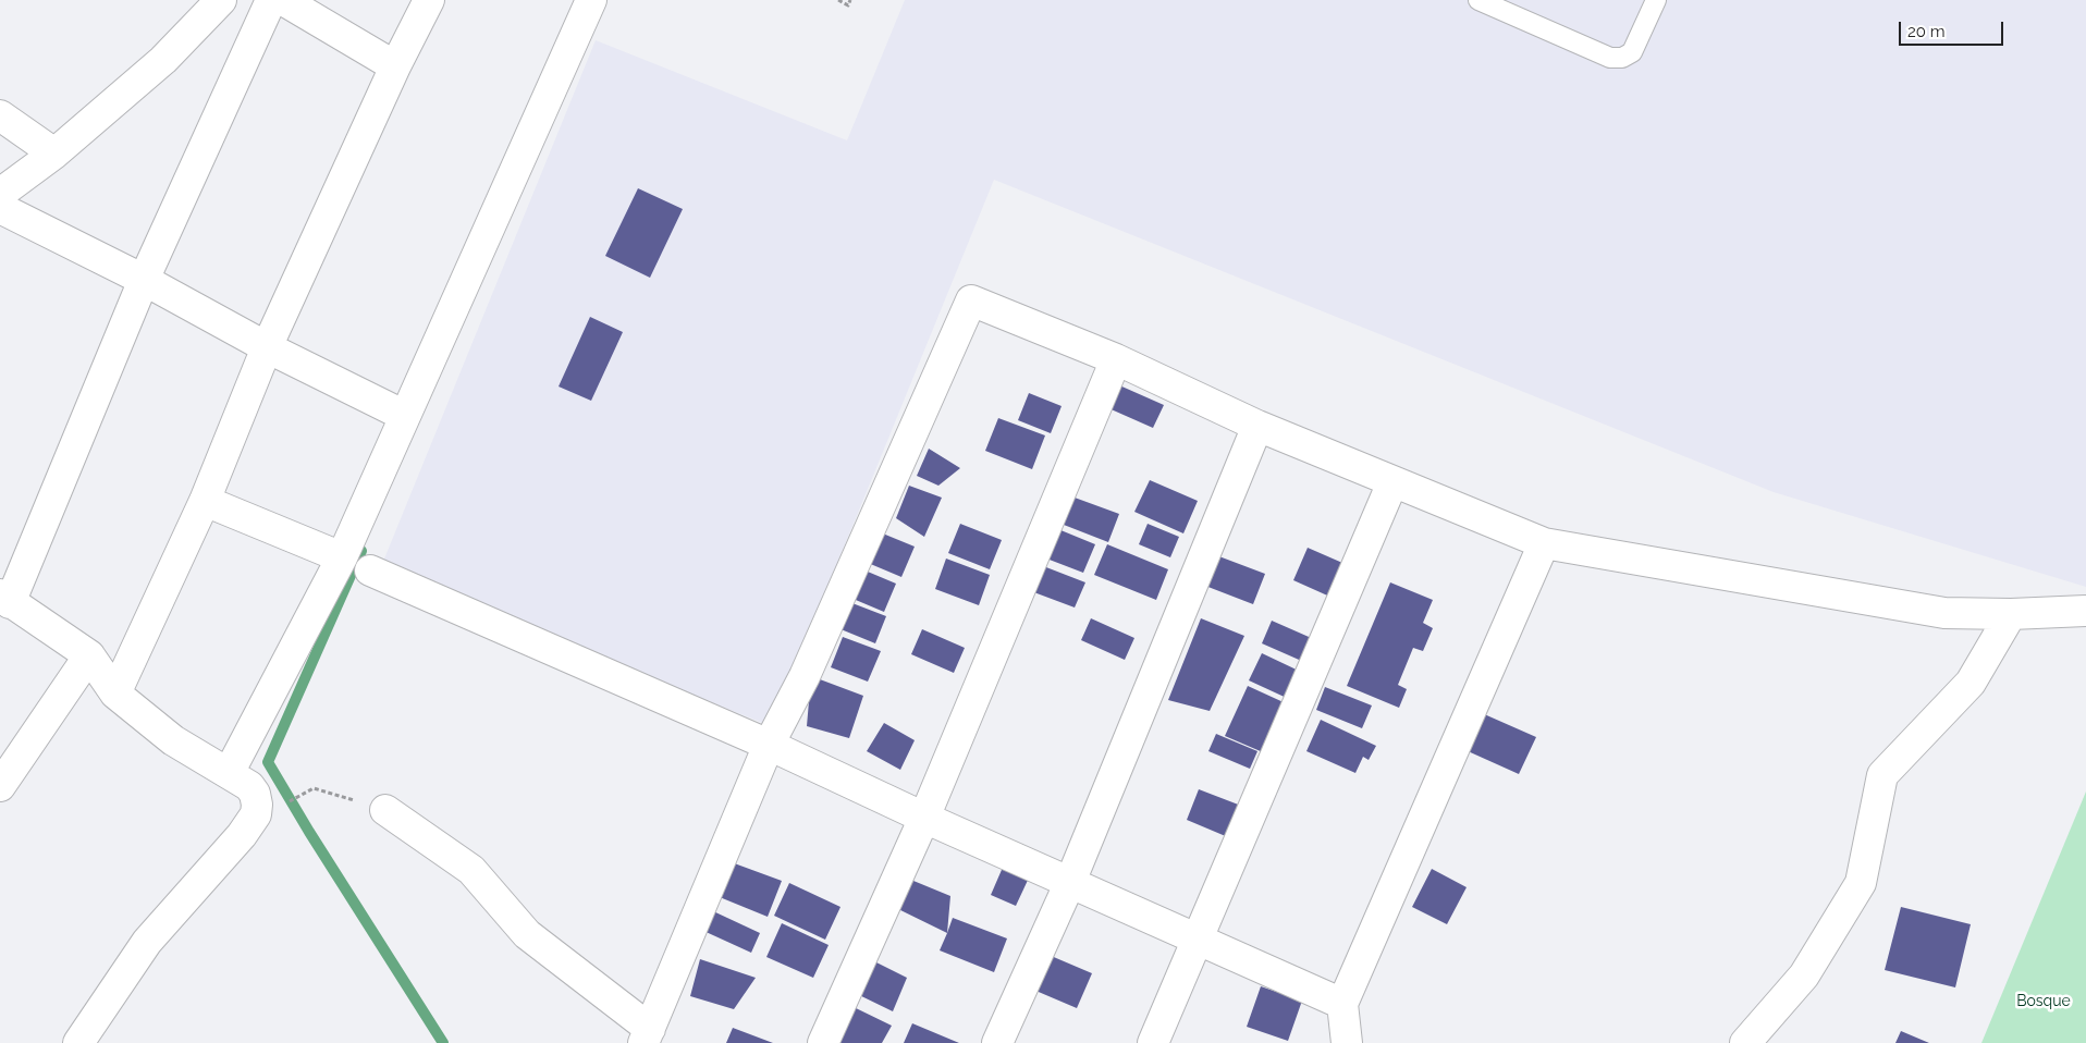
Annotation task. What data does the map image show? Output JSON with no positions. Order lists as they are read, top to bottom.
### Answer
{
  "parks": ["Bosque"],
  "scale_bar": "20 m"
}
